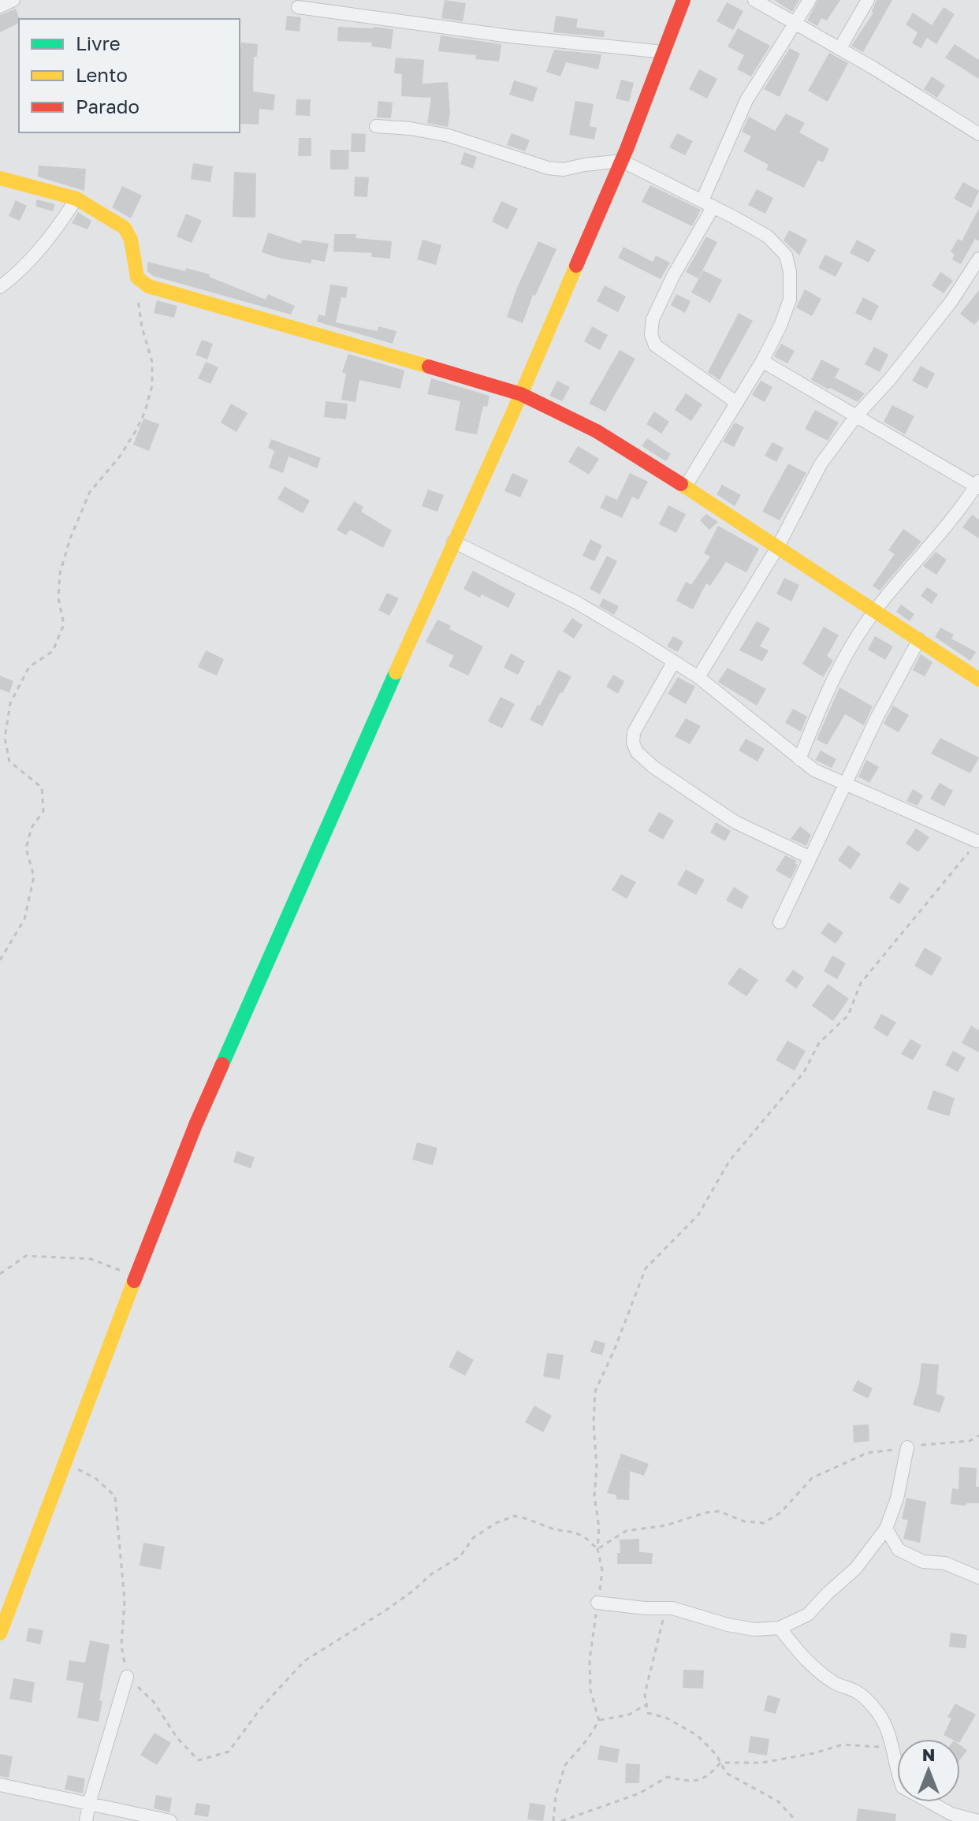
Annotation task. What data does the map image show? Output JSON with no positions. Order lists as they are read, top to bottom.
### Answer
{
  "legend": ["Livre", "Lento", "Parado"],
  "north": "top"
}
